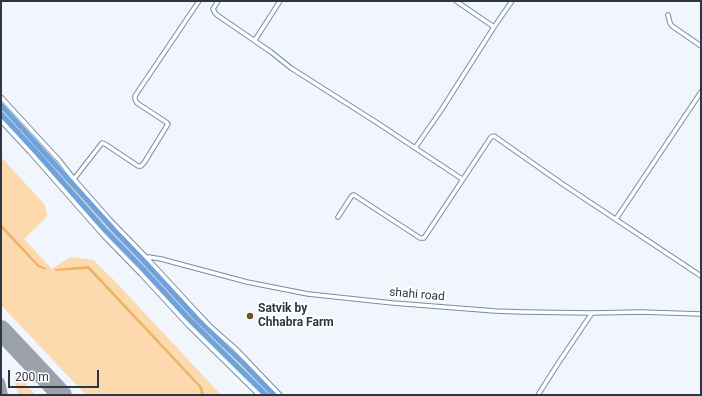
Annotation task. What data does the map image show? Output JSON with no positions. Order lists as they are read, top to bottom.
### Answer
{
  "streets": {
    "street": ["shahi road"]
  },
  "places": ["Satvik by Chhabra Farm"],
  "scale_bar": "200 m"
}
